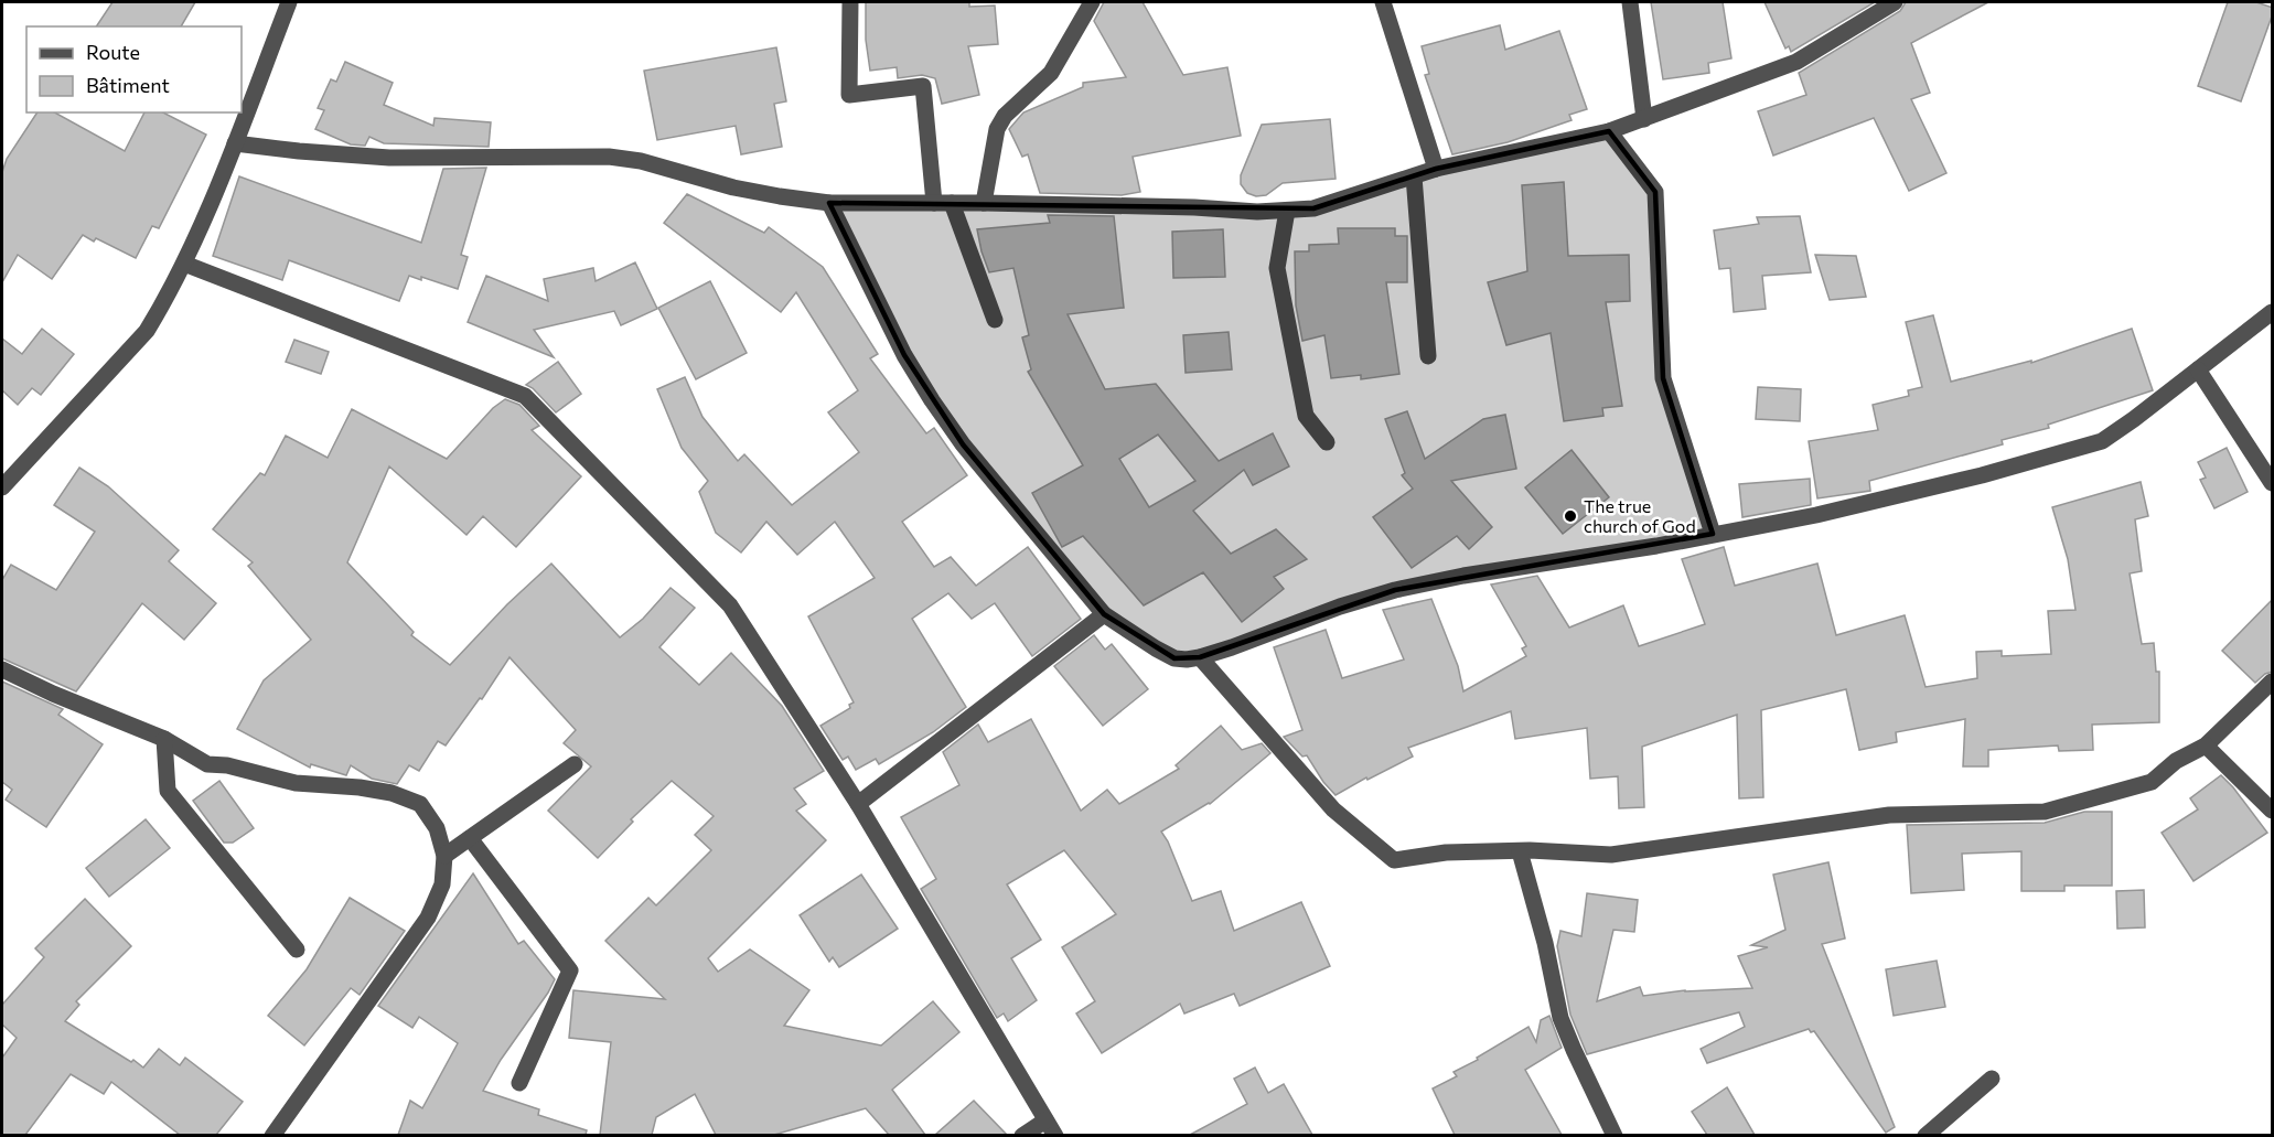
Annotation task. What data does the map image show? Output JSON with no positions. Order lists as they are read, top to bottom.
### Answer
{
  "places": ["The true church of God"],
  "legend": ["Route", "Bâtiment"]
}
